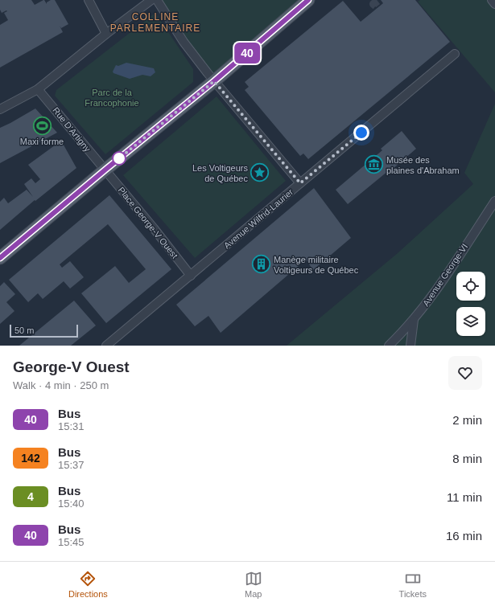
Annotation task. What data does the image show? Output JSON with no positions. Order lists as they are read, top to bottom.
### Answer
{
  "streets": {
    "street": [
      "Rue D'Artigny",
      "Avenue Wilfrid-Laurier",
      "Place George-V Ouest",
      "Avenue George-VI"
    ]
  },
  "crossings": [
    ["Rue D'Artigny", "Place George-V Ouest"],
    ["Avenue Wilfrid-Laurier", "Place George-V Ouest"]
  ],
  "districts": ["COLLINE PARLEMENTAIRE"],
  "parks": ["Parc de la Francophonie"],
  "places": {
    "sports": ["Maxi forme"],
    "museum": ["Musée des plaines d'Abraham"],
    "place": ["Les Voltigeurs de Québec"],
    "building": ["Manège militaire Voltigeurs de Québec"]
  },
  "lines": ["bus line 40"],
  "scale_bar": "50 m",
  "page": {
    "on_map": "40",
    "scale": "50 m",
    "heading": ["George-V Ouest", "Walk · 4 min · 250 m"],
    "list": [
      {
        "mark": "40",
        "name": "Bus",
        "note": "15:31",
        "value": "2 min"
      },
      {
        "mark": "142",
        "name": "Bus",
        "note": "15:37",
        "value": "8 min"
      },
      {
        "mark": "4",
        "name": "Bus",
        "note": "15:40",
        "value": "11 min"
      },
      {
        "mark": "40",
        "name": "Bus",
        "note": "15:45",
        "value": "16 min"
      }
    ],
    "tabs": ["Directions", "Map", "Tickets"]
  }
}
